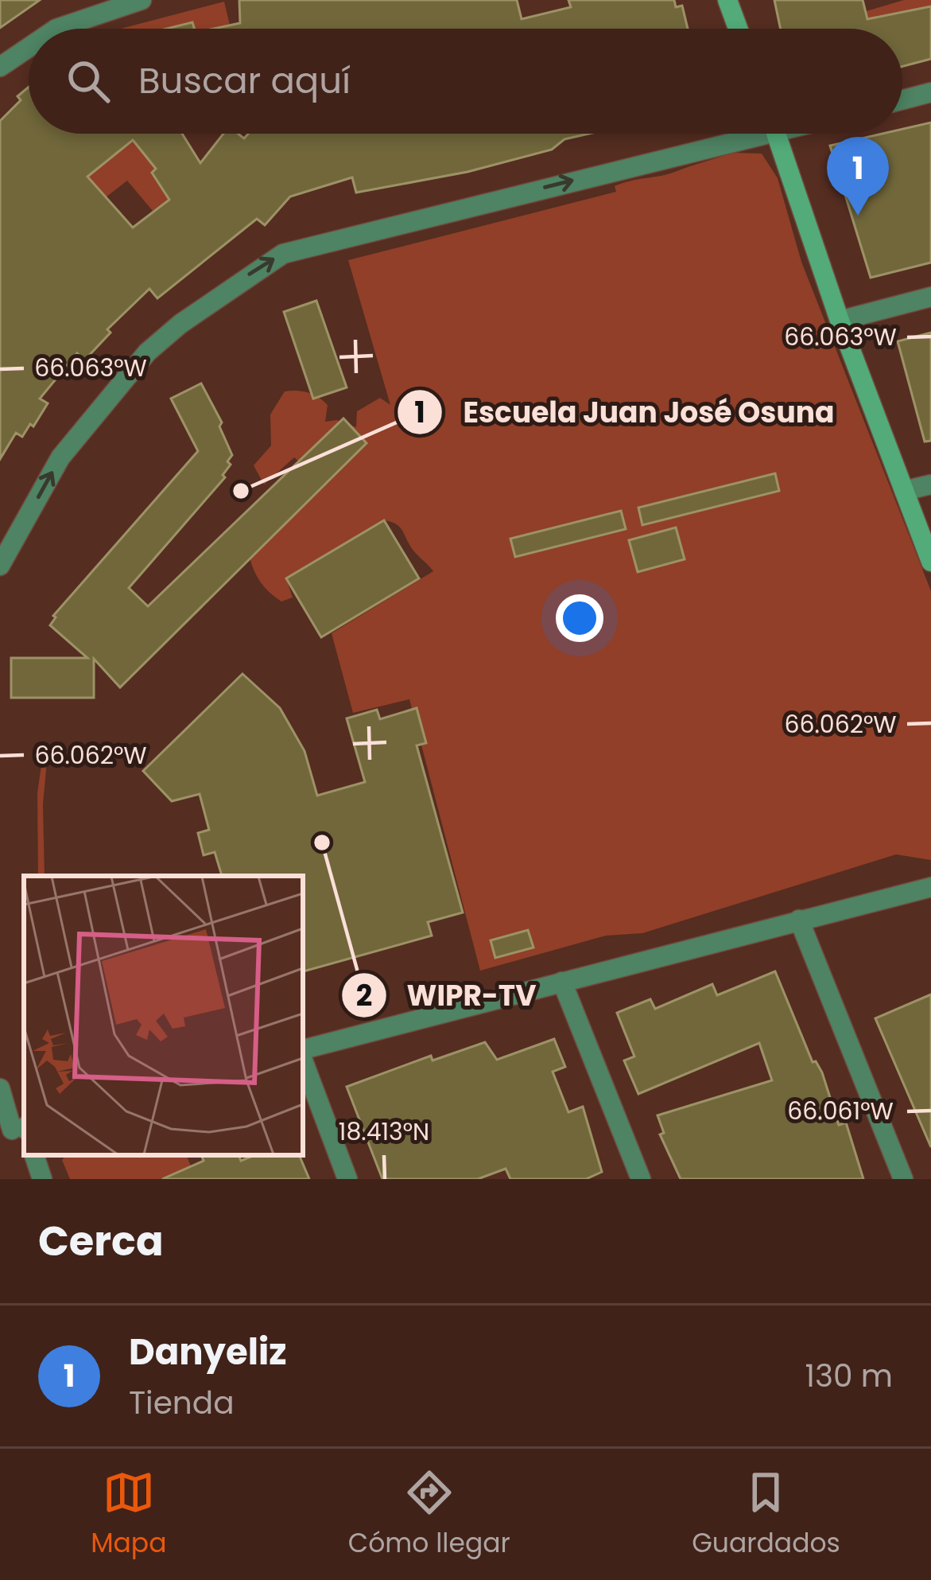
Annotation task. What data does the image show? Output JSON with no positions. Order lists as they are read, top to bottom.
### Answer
{
  "places": ["Escuela Juan José Osuna", "WIPR-TV"],
  "page": {
    "search": "Buscar aquí",
    "pins": "1",
    "heading": "Cerca",
    "list": [
      {
        "mark": "1",
        "name": "Danyeliz",
        "note": "Tienda",
        "value": "130 m"
      }
    ],
    "nav": ["Mapa", "Cómo llegar", "Guardados"]
  },
  "coordinates": [
    "66.063°W",
    "66.062°W",
    "66.061°W",
    "18.413°N"
  ]
}
